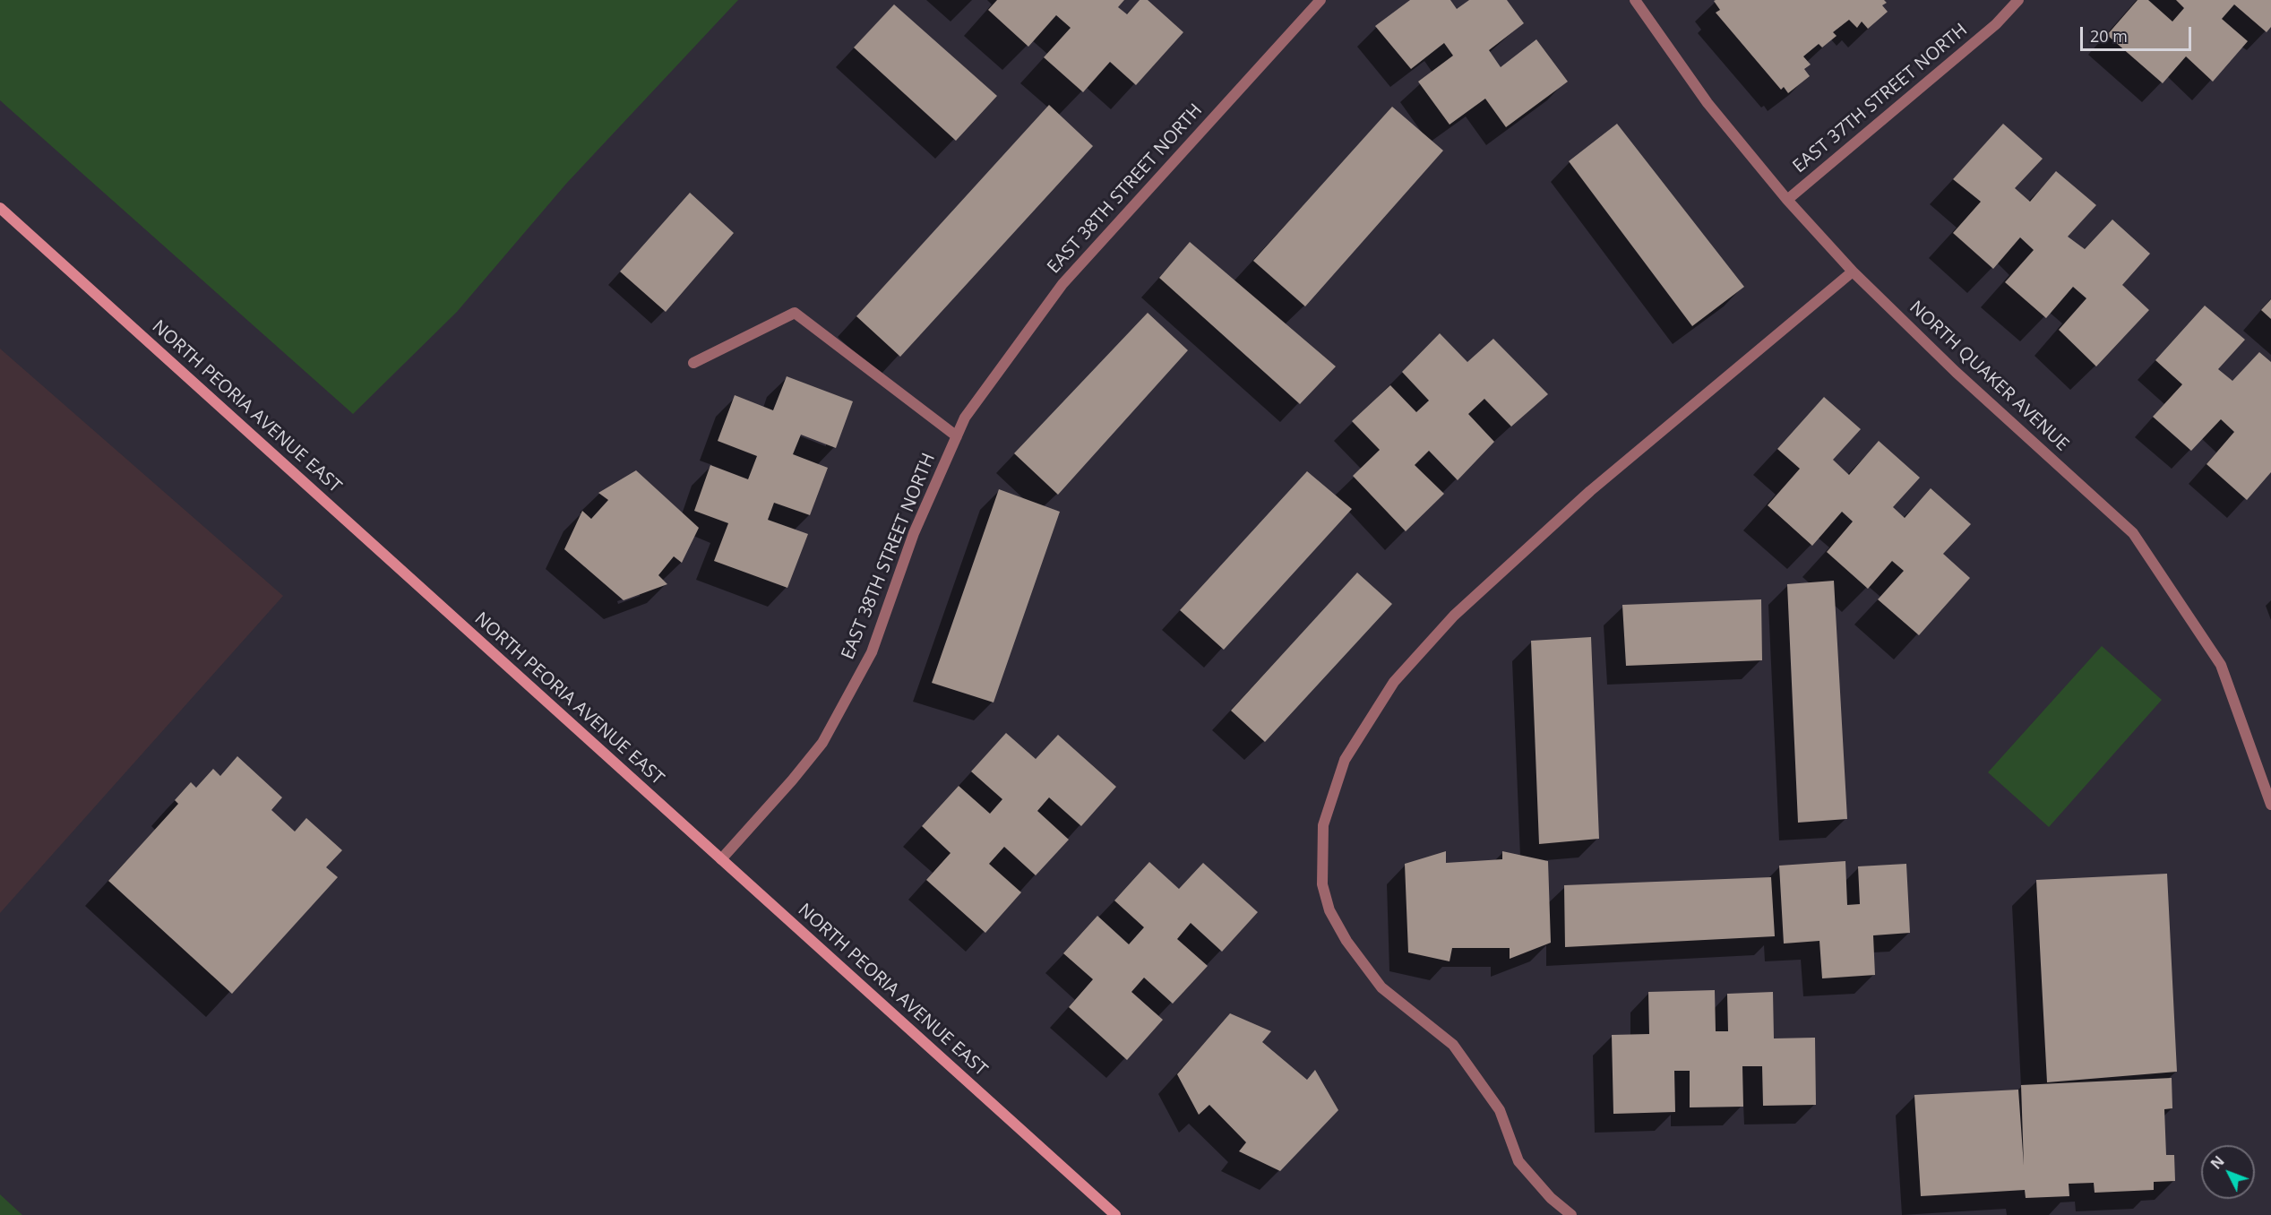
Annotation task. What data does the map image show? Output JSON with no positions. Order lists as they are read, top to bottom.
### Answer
{
  "streets": {
    "main road": ["NORTH PEORIA AVENUE EAST"],
    "street": ["EAST 37TH STREET NORTH", "EAST 38TH STREET NORTH", "NORTH QUAKER AVENUE"]
  },
  "crossings": [
    ["EAST 37TH STREET NORTH", "NORTH QUAKER AVENUE"],
    ["EAST 38TH STREET NORTH", "NORTH PEORIA AVENUE EAST"]
  ],
  "scale_bar": "20 m",
  "north": "top left"
}
